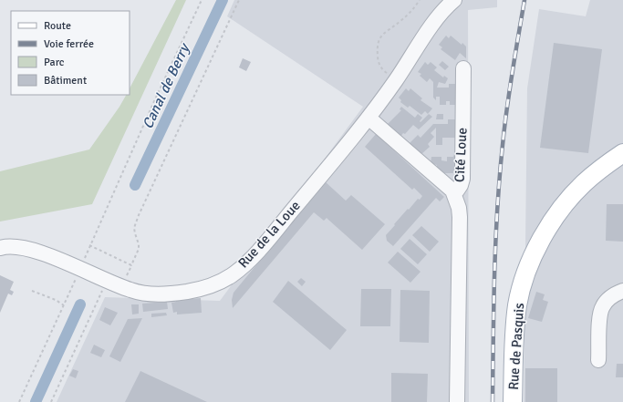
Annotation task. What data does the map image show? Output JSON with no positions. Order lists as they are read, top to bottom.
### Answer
{
  "streets": {
    "main road": ["Rue de Pasquis"],
    "street": ["Cité Loue", "Rue de la Loue"]
  },
  "crossings": [
    ["Cité Loue", "Rue de la Loue"]
  ],
  "water": ["Canal de Berry"],
  "legend": [
    "Route",
    "Voie ferrée",
    "Parc",
    "Bâtiment"
  ]
}
